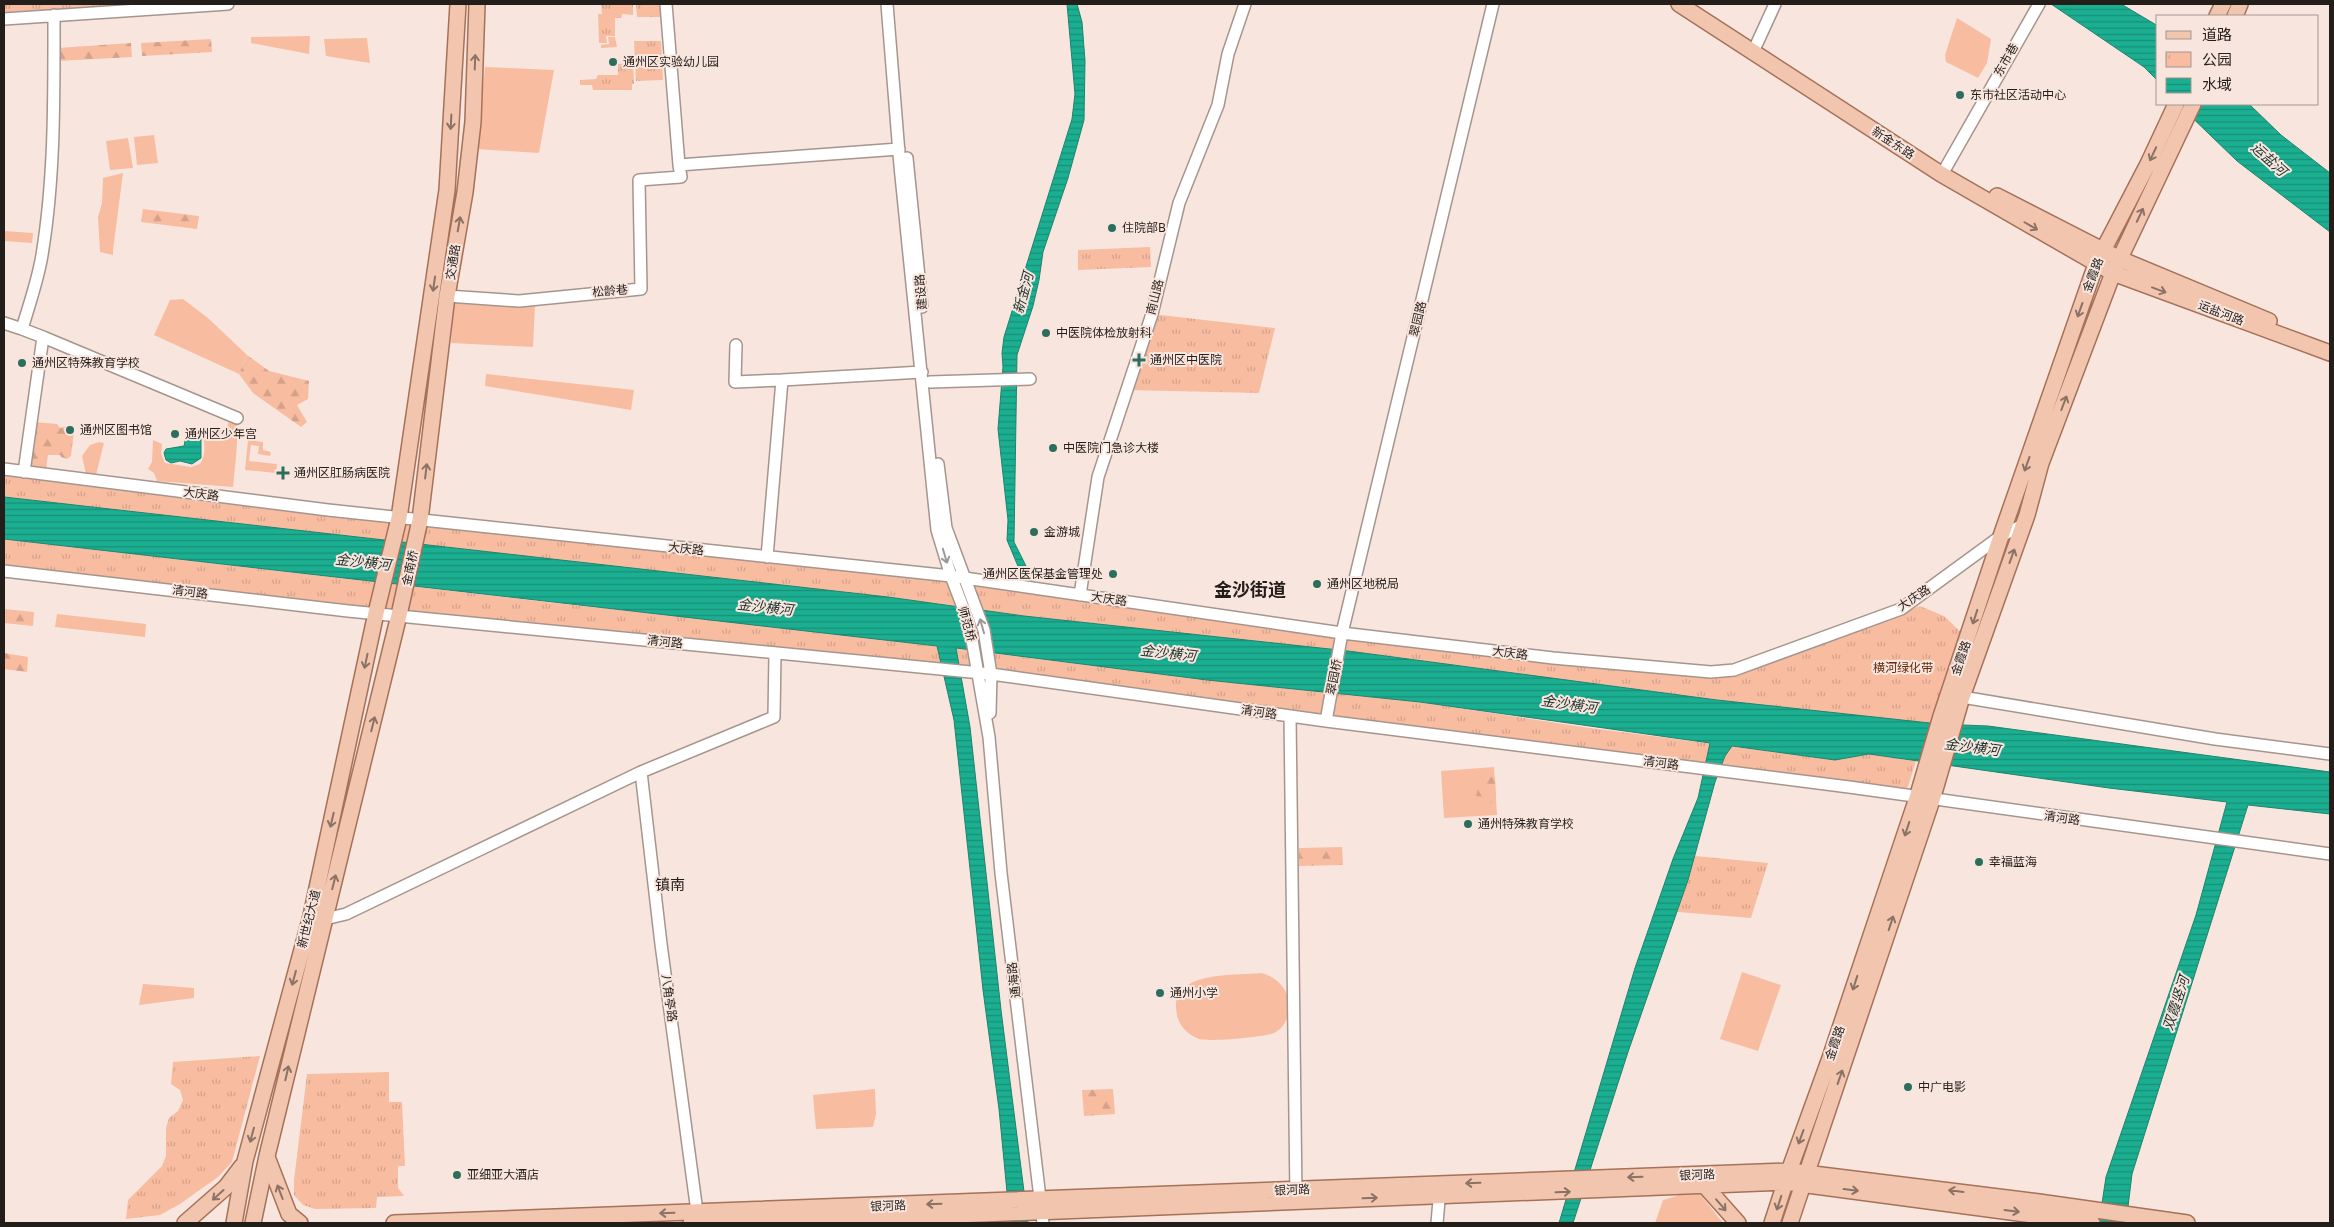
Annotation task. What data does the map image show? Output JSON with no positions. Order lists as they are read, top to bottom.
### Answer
{
  "streets": {
    "main road": [
      "新金东路",
      "交通路",
      "金霞路",
      "运盐河路",
      "金南桥",
      "新世纪大道",
      "银河路"
    ],
    "street": [
      "东市巷",
      "松龄巷",
      "建设路",
      "南山路",
      "翠园路",
      "大庆路",
      "清河路",
      "师范桥",
      "翠园桥",
      "通海路",
      "八角亭路"
    ]
  },
  "crossings": [
    ["东市巷", "新金东路"],
    ["新金东路", "金霞路"],
    ["新金东路", "运盐河路"],
    ["交通路", "松龄巷"],
    ["交通路", "大庆路"],
    ["交通路", "金南桥"],
    ["金霞路", "运盐河路"],
    ["金霞路", "大庆路"],
    ["金霞路", "清河路"],
    ["金霞路", "银河路"],
    ["建设路", "大庆路"],
    ["建设路", "师范桥"],
    ["南山路", "大庆路"],
    ["翠园路", "大庆路"],
    ["翠园路", "翠园桥"],
    ["大庆路", "金南桥"],
    ["大庆路", "师范桥"],
    ["大庆路", "翠园桥"],
    ["金南桥", "清河路"],
    ["金南桥", "新世纪大道"],
    ["清河路", "师范桥"],
    ["清河路", "翠园桥"],
    ["清河路", "新世纪大道"],
    ["清河路", "通海路"],
    ["师范桥", "通海路"],
    ["通海路", "银河路"],
    ["八角亭路", "银河路"]
  ],
  "districts": ["金沙街道", "镇南"],
  "water": [
    "运盐河",
    "新金河",
    "金沙横河",
    "双霞竖河"
  ],
  "parks": ["横河绿化带"],
  "places": {
    "other": [
      "通州区实验幼儿园",
      "东市社区活动中心",
      "住院部B",
      "中医院体检放射科",
      "通州区特殊教育学校",
      "通州区图书馆",
      "通州区少年宫",
      "中医院门急诊大楼",
      "金游城",
      "通州区医保基金管理处",
      "通州区地税局",
      "通州特殊教育学校",
      "幸福蓝海",
      "通州小学",
      "中广电影",
      "亚细亚大酒店"
    ],
    "health": ["通州区中医院", "通州区肛肠病医院"]
  },
  "legend": ["道路", "公园", "水域"]
}
